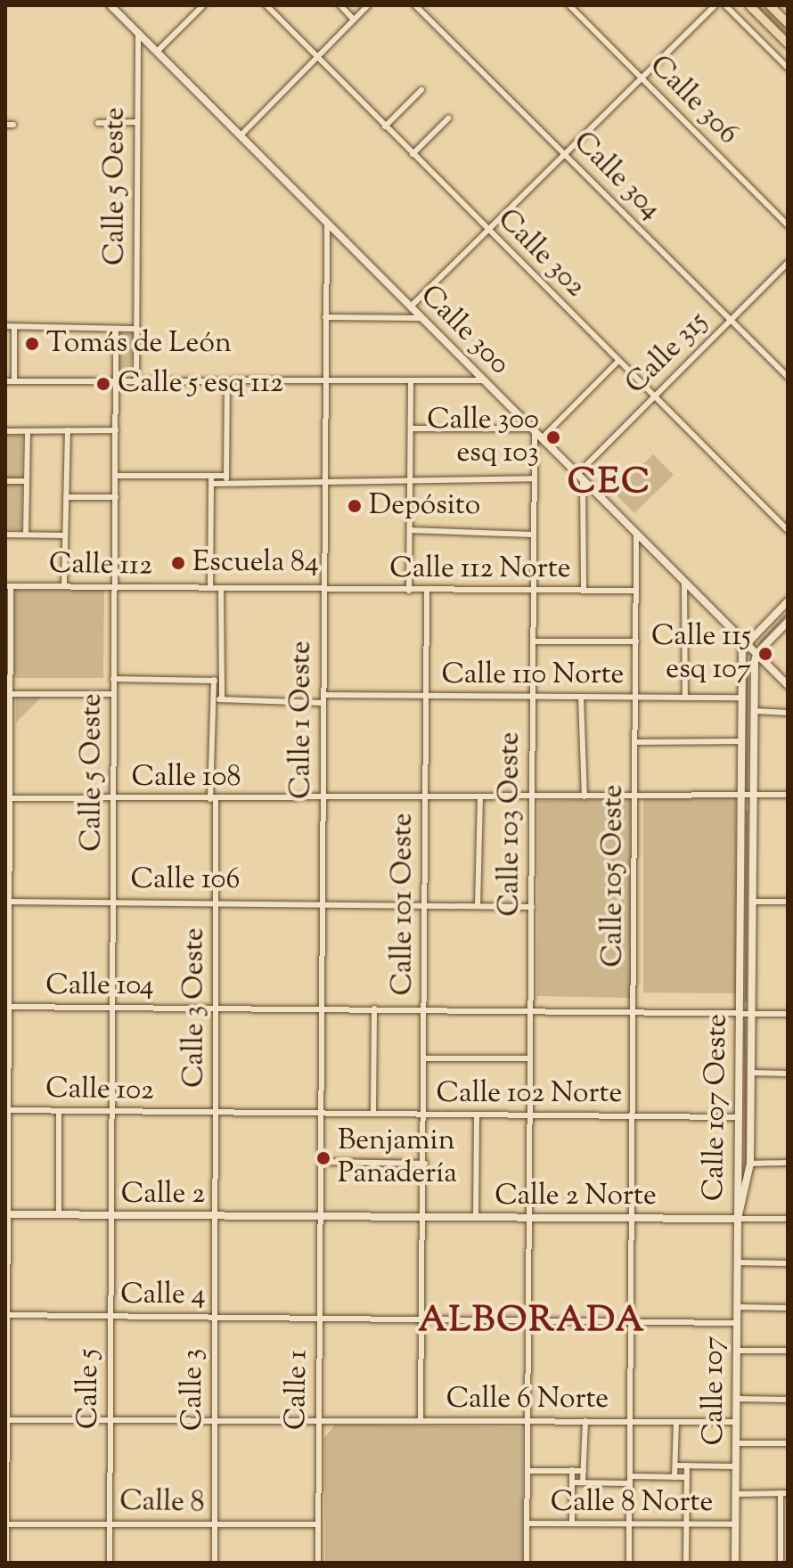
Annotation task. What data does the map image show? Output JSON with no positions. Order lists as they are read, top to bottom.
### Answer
{
  "streets": {
    "street": [
      "Calle 306",
      "Calle 304",
      "Calle 5 Oeste",
      "Calle 302",
      "Calle 300",
      "Calle 315",
      "Calle 112",
      "Calle 112 Norte",
      "Calle 110 Norte",
      "Calle 1 Oeste",
      "Calle 108",
      "Calle 103 Oeste",
      "Calle 105 Oeste",
      "Calle 106",
      "Calle 101 Oeste",
      "Calle 104",
      "Calle 3 Oeste",
      "Calle 102",
      "Calle 102 Norte",
      "Calle 107 Oeste",
      "Calle 2",
      "Calle 2 Norte",
      "Calle 4",
      "Calle 5",
      "Calle 3",
      "Calle 1",
      "Calle 107",
      "Calle 6 Norte",
      "Calle 8",
      "Calle 8 Norte"
    ]
  },
  "crossings": [
    ["Calle 304", "Calle 315"],
    ["Calle 5 Oeste", "Calle 300"],
    ["Calle 5 Oeste", "Calle 112"],
    ["Calle 5 Oeste", "Calle 108"],
    ["Calle 5 Oeste", "Calle 106"],
    ["Calle 5 Oeste", "Calle 104"],
    ["Calle 5 Oeste", "Calle 102"],
    ["Calle 5 Oeste", "Calle 2"],
    ["Calle 5 Oeste", "Calle 5"],
    ["Calle 302", "Calle 315"],
    ["Calle 300", "Calle 315"],
    ["Calle 300", "Calle 1 Oeste"],
    ["Calle 300", "Calle 103 Oeste"],
    ["Calle 300", "Calle 105 Oeste"],
    ["Calle 300", "Calle 107 Oeste"],
    ["Calle 112", "Calle 112 Norte"],
    ["Calle 112", "Calle 1 Oeste"],
    ["Calle 112 Norte", "Calle 1 Oeste"],
    ["Calle 112 Norte", "Calle 103 Oeste"],
    ["Calle 112 Norte", "Calle 105 Oeste"],
    ["Calle 112 Norte", "Calle 101 Oeste"],
    ["Calle 110 Norte", "Calle 1 Oeste"],
    ["Calle 110 Norte", "Calle 103 Oeste"],
    ["Calle 110 Norte", "Calle 105 Oeste"],
    ["Calle 110 Norte", "Calle 101 Oeste"],
    ["Calle 110 Norte", "Calle 107 Oeste"],
    ["Calle 1 Oeste", "Calle 108"],
    ["Calle 1 Oeste", "Calle 106"],
    ["Calle 1 Oeste", "Calle 104"],
    ["Calle 1 Oeste", "Calle 102"],
    ["Calle 1 Oeste", "Calle 102 Norte"],
    ["Calle 1 Oeste", "Calle 2"],
    ["Calle 1 Oeste", "Calle 2 Norte"],
    ["Calle 1 Oeste", "Calle 1"],
    ["Calle 108", "Calle 103 Oeste"],
    ["Calle 108", "Calle 105 Oeste"],
    ["Calle 108", "Calle 101 Oeste"],
    ["Calle 108", "Calle 3 Oeste"],
    ["Calle 108", "Calle 107 Oeste"],
    ["Calle 103 Oeste", "Calle 106"],
    ["Calle 103 Oeste", "Calle 104"],
    ["Calle 103 Oeste", "Calle 102 Norte"],
    ["Calle 103 Oeste", "Calle 2 Norte"],
    ["Calle 103 Oeste", "Calle 4"],
    ["Calle 103 Oeste", "Calle 6 Norte"],
    ["Calle 103 Oeste", "Calle 8 Norte"],
    ["Calle 105 Oeste", "Calle 104"],
    ["Calle 105 Oeste", "Calle 102 Norte"],
    ["Calle 105 Oeste", "Calle 2 Norte"],
    ["Calle 105 Oeste", "Calle 4"],
    ["Calle 105 Oeste", "Calle 6 Norte"],
    ["Calle 105 Oeste", "Calle 8 Norte"],
    ["Calle 106", "Calle 101 Oeste"],
    ["Calle 106", "Calle 3 Oeste"],
    ["Calle 101 Oeste", "Calle 104"],
    ["Calle 101 Oeste", "Calle 102 Norte"],
    ["Calle 101 Oeste", "Calle 2 Norte"],
    ["Calle 101 Oeste", "Calle 4"],
    ["Calle 101 Oeste", "Calle 6 Norte"],
    ["Calle 104", "Calle 3 Oeste"],
    ["Calle 104", "Calle 107 Oeste"],
    ["Calle 3 Oeste", "Calle 102"],
    ["Calle 3 Oeste", "Calle 2"],
    ["Calle 3 Oeste", "Calle 3"],
    ["Calle 102", "Calle 102 Norte"],
    ["Calle 102 Norte", "Calle 107 Oeste"],
    ["Calle 107 Oeste", "Calle 2 Norte"],
    ["Calle 107 Oeste", "Calle 107"],
    ["Calle 2", "Calle 2 Norte"],
    ["Calle 2", "Calle 5"],
    ["Calle 2", "Calle 3"],
    ["Calle 2", "Calle 1"],
    ["Calle 2 Norte", "Calle 1"],
    ["Calle 2 Norte", "Calle 107"],
    ["Calle 4", "Calle 5"],
    ["Calle 4", "Calle 3"],
    ["Calle 4", "Calle 1"],
    ["Calle 4", "Calle 107"],
    ["Calle 5", "Calle 6 Norte"],
    ["Calle 5", "Calle 8"],
    ["Calle 3", "Calle 6 Norte"],
    ["Calle 3", "Calle 8"],
    ["Calle 1", "Calle 6 Norte"],
    ["Calle 1", "Calle 8"],
    ["Calle 107", "Calle 6 Norte"],
    ["Calle 107", "Calle 8 Norte"]
  ],
  "districts": ["CEC", "ALBORADA"],
  "places": [
    "Tomás de León",
    "Calle 5 esq 112",
    "Calle 300 esq 103",
    "Depósito",
    "Escuela 84",
    "Calle 115 esq 107",
    "Benjamin Panadería"
  ]
}
